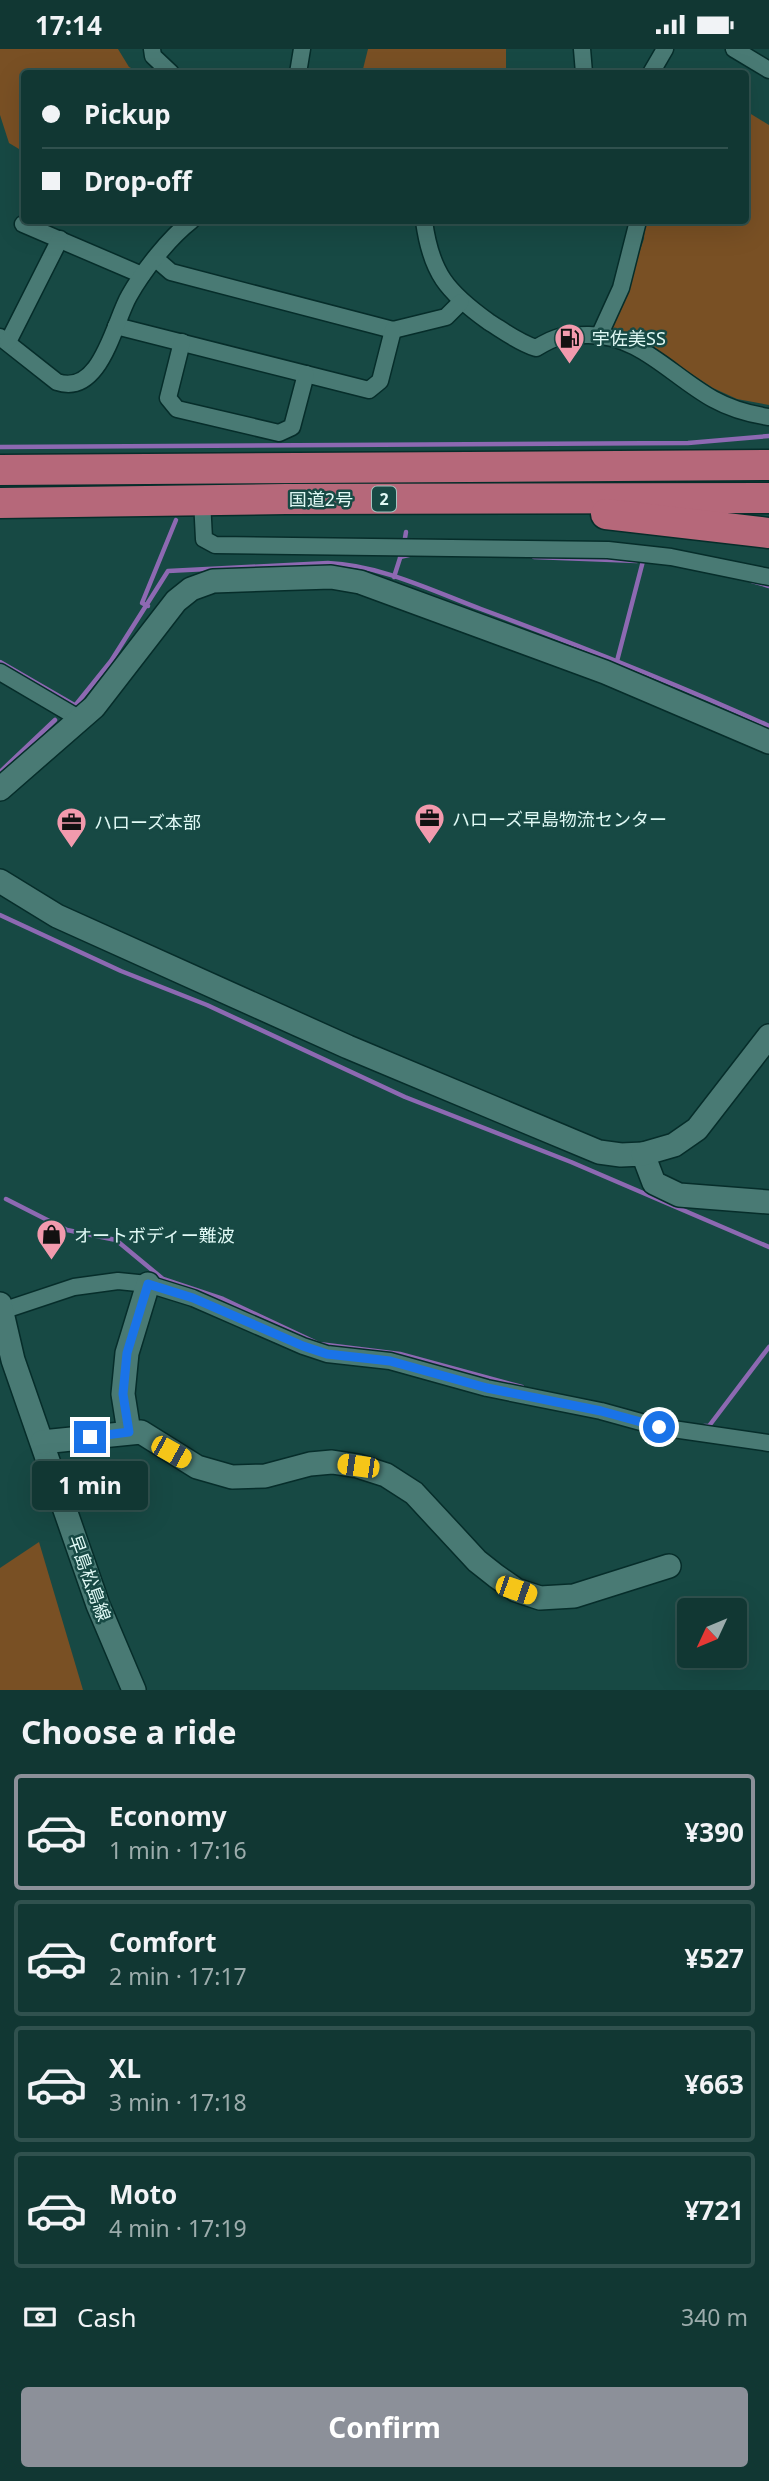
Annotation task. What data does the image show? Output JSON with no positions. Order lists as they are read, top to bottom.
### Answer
{
  "streets": {
    "highway": ["国道2号", "2"],
    "street": ["早島松島線"]
  },
  "places": {
    "fuel station": ["宇佐美SS"],
    "office": ["ハローズ早島物流センター", "ハローズ本部"],
    "shop": ["オートボディー難波"]
  },
  "north": "bottom left",
  "page": {
    "status": "17:14",
    "banner": ["Pickup", "Drop-off"],
    "bubble": "1 min",
    "heading": "Choose a ride",
    "list": [
      {
        "name": "Economy",
        "note": "1 min · 17:16",
        "value": "¥390"
      },
      {
        "name": "Comfort",
        "note": "2 min · 17:17",
        "value": "¥527"
      },
      {
        "name": "XL",
        "note": "3 min · 17:18",
        "value": "¥663"
      },
      {
        "name": "Moto",
        "note": "4 min · 17:19",
        "value": "¥721"
      }
    ],
    "pay": ["Cash", "340 m"],
    "buttons": "Confirm"
  }
}
